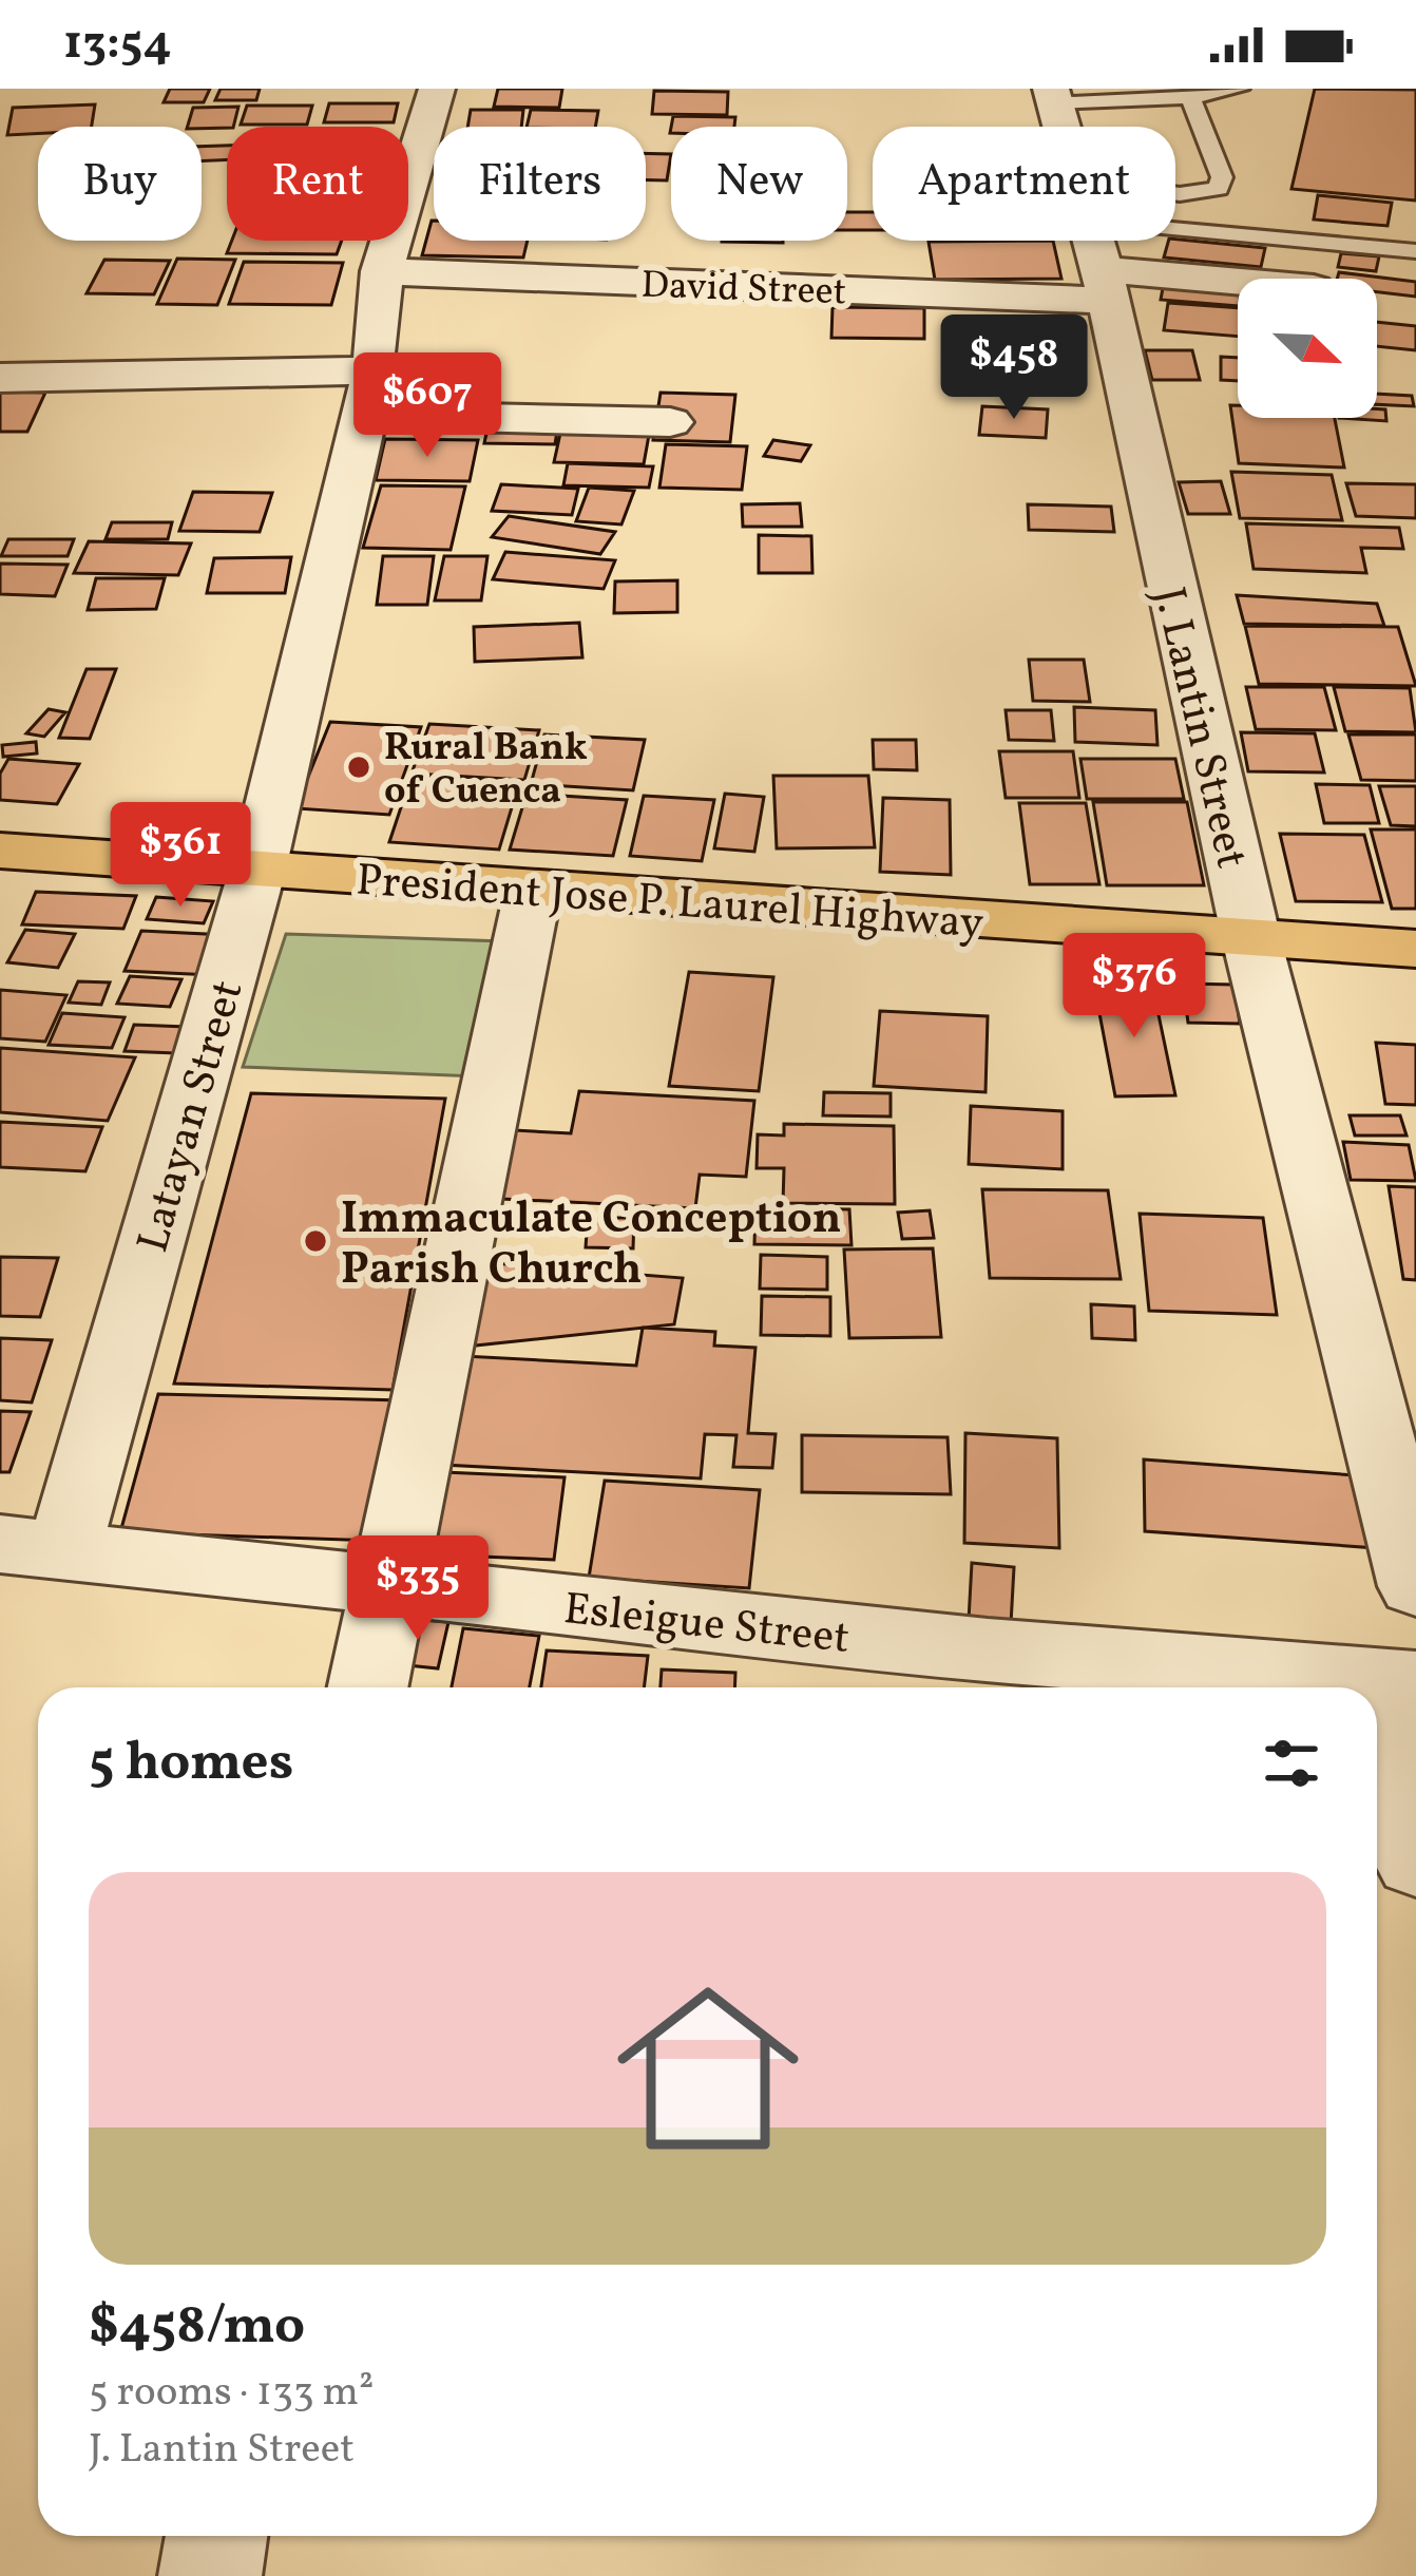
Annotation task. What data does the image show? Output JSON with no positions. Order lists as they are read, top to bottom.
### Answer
{
  "streets": {
    "highway": ["President Jose P. Laurel Highway"],
    "street": [
      "David Street",
      "J. Lantin Street",
      "Latayan Street",
      "Esleigue Street"
    ]
  },
  "crossings": [
    ["David Street", "J. Lantin Street"],
    ["David Street", "Latayan Street"],
    ["J. Lantin Street", "President Jose P. Laurel Highway"],
    ["President Jose P. Laurel Highway", "Latayan Street"],
    ["Latayan Street", "Esleigue Street"]
  ],
  "places": ["Rural Bank of Cuenca", "Immaculate Conception Parish Church"],
  "north": "bottom right",
  "page": {
    "status": "13:54",
    "chip": [
      "Buy",
      "Rent",
      "Filters",
      "New",
      "Apartment"
    ],
    "price": [
      "$458",
      "$607",
      "$361",
      "$376",
      "$335"
    ],
    "heading": "5 homes",
    "list": [
      {
        "name": "$458/mo",
        "note": "5 rooms · 133 m² · J. Lantin Street"
      }
    ]
  }
}
